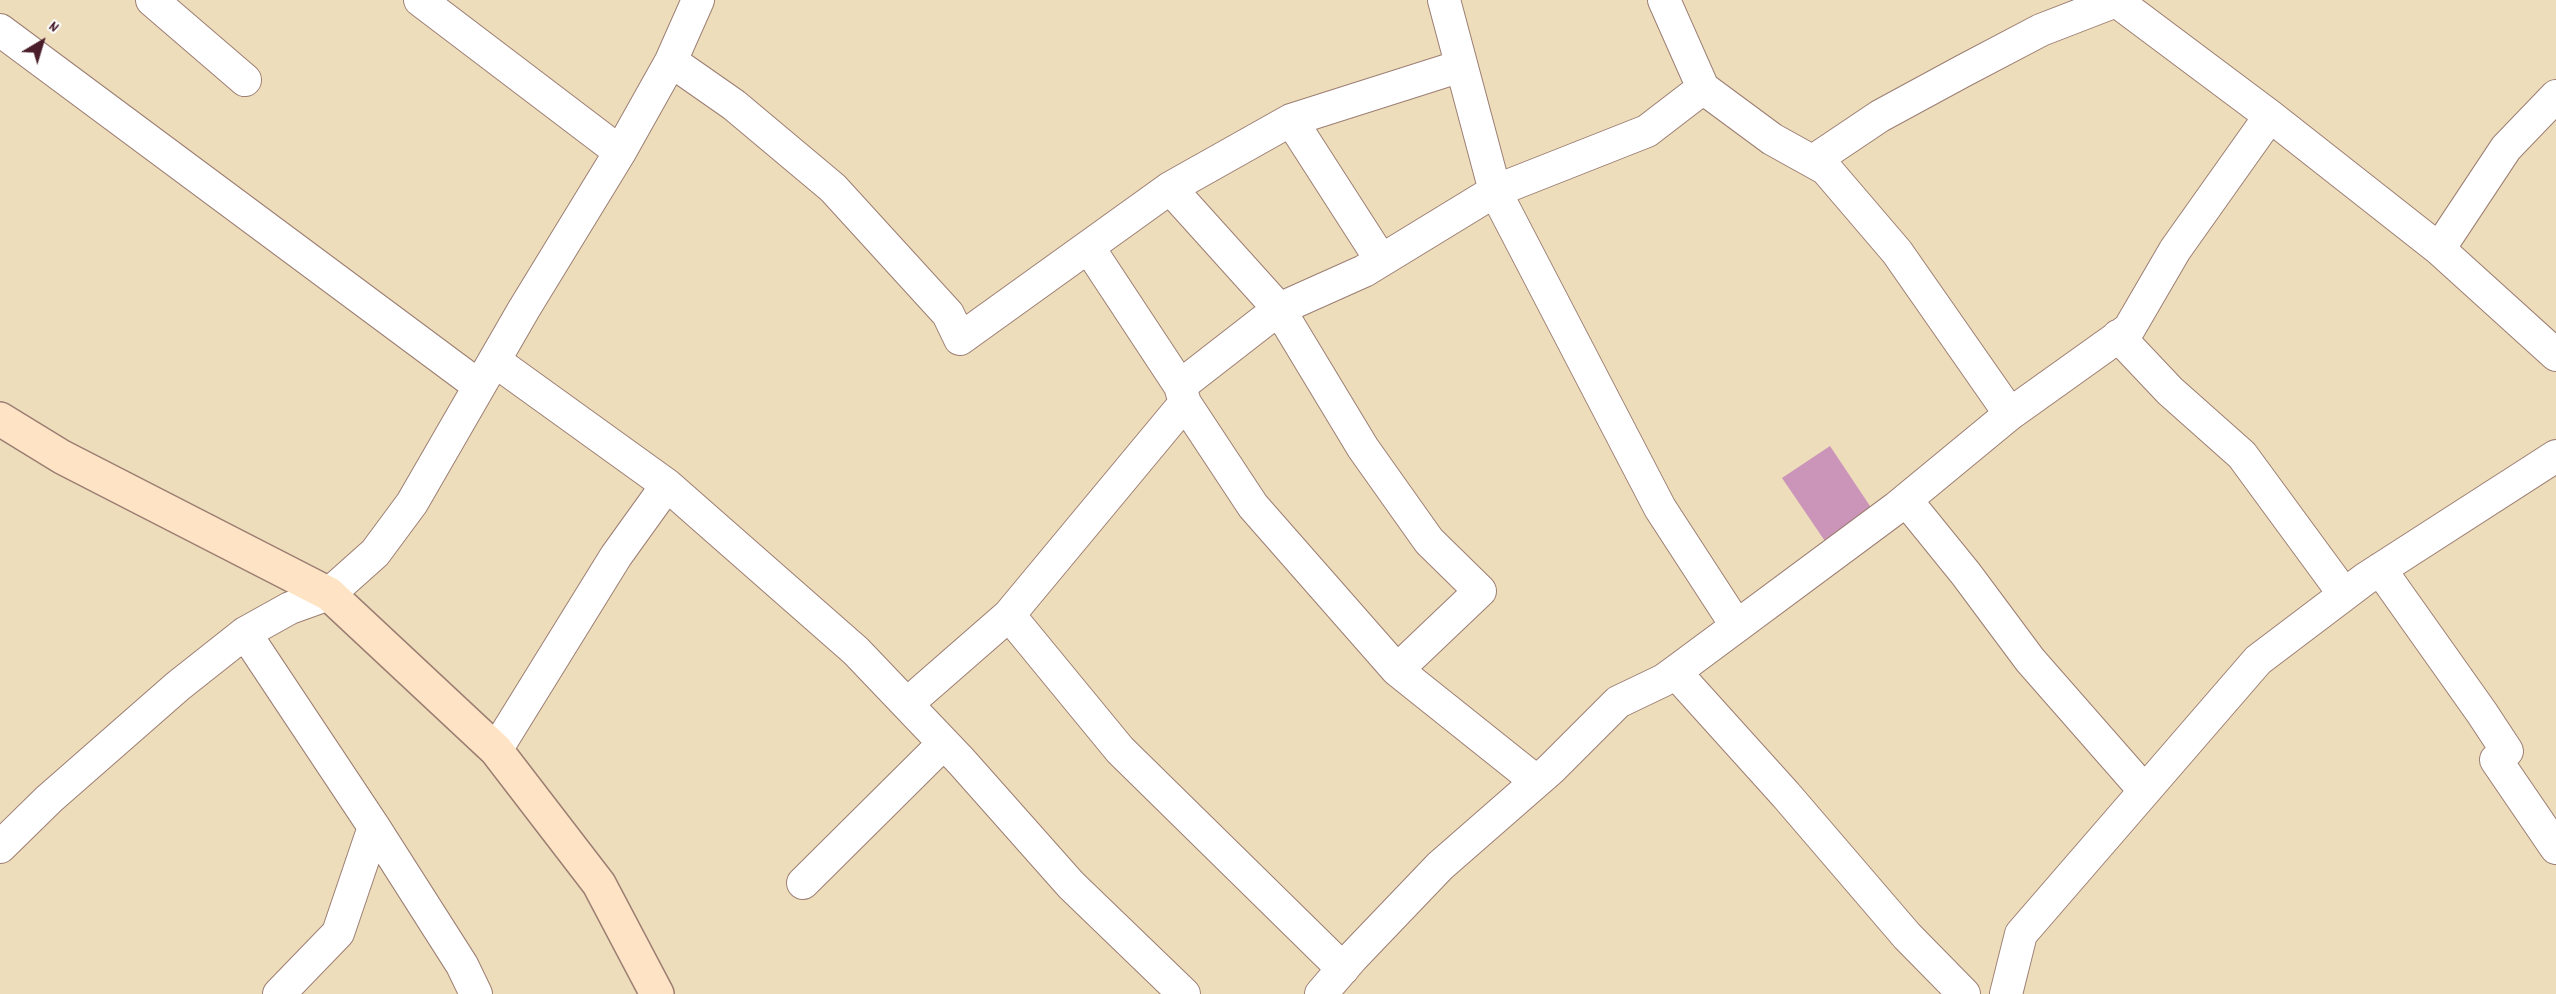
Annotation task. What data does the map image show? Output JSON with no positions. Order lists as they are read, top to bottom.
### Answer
{
  "north": "top right"
}
